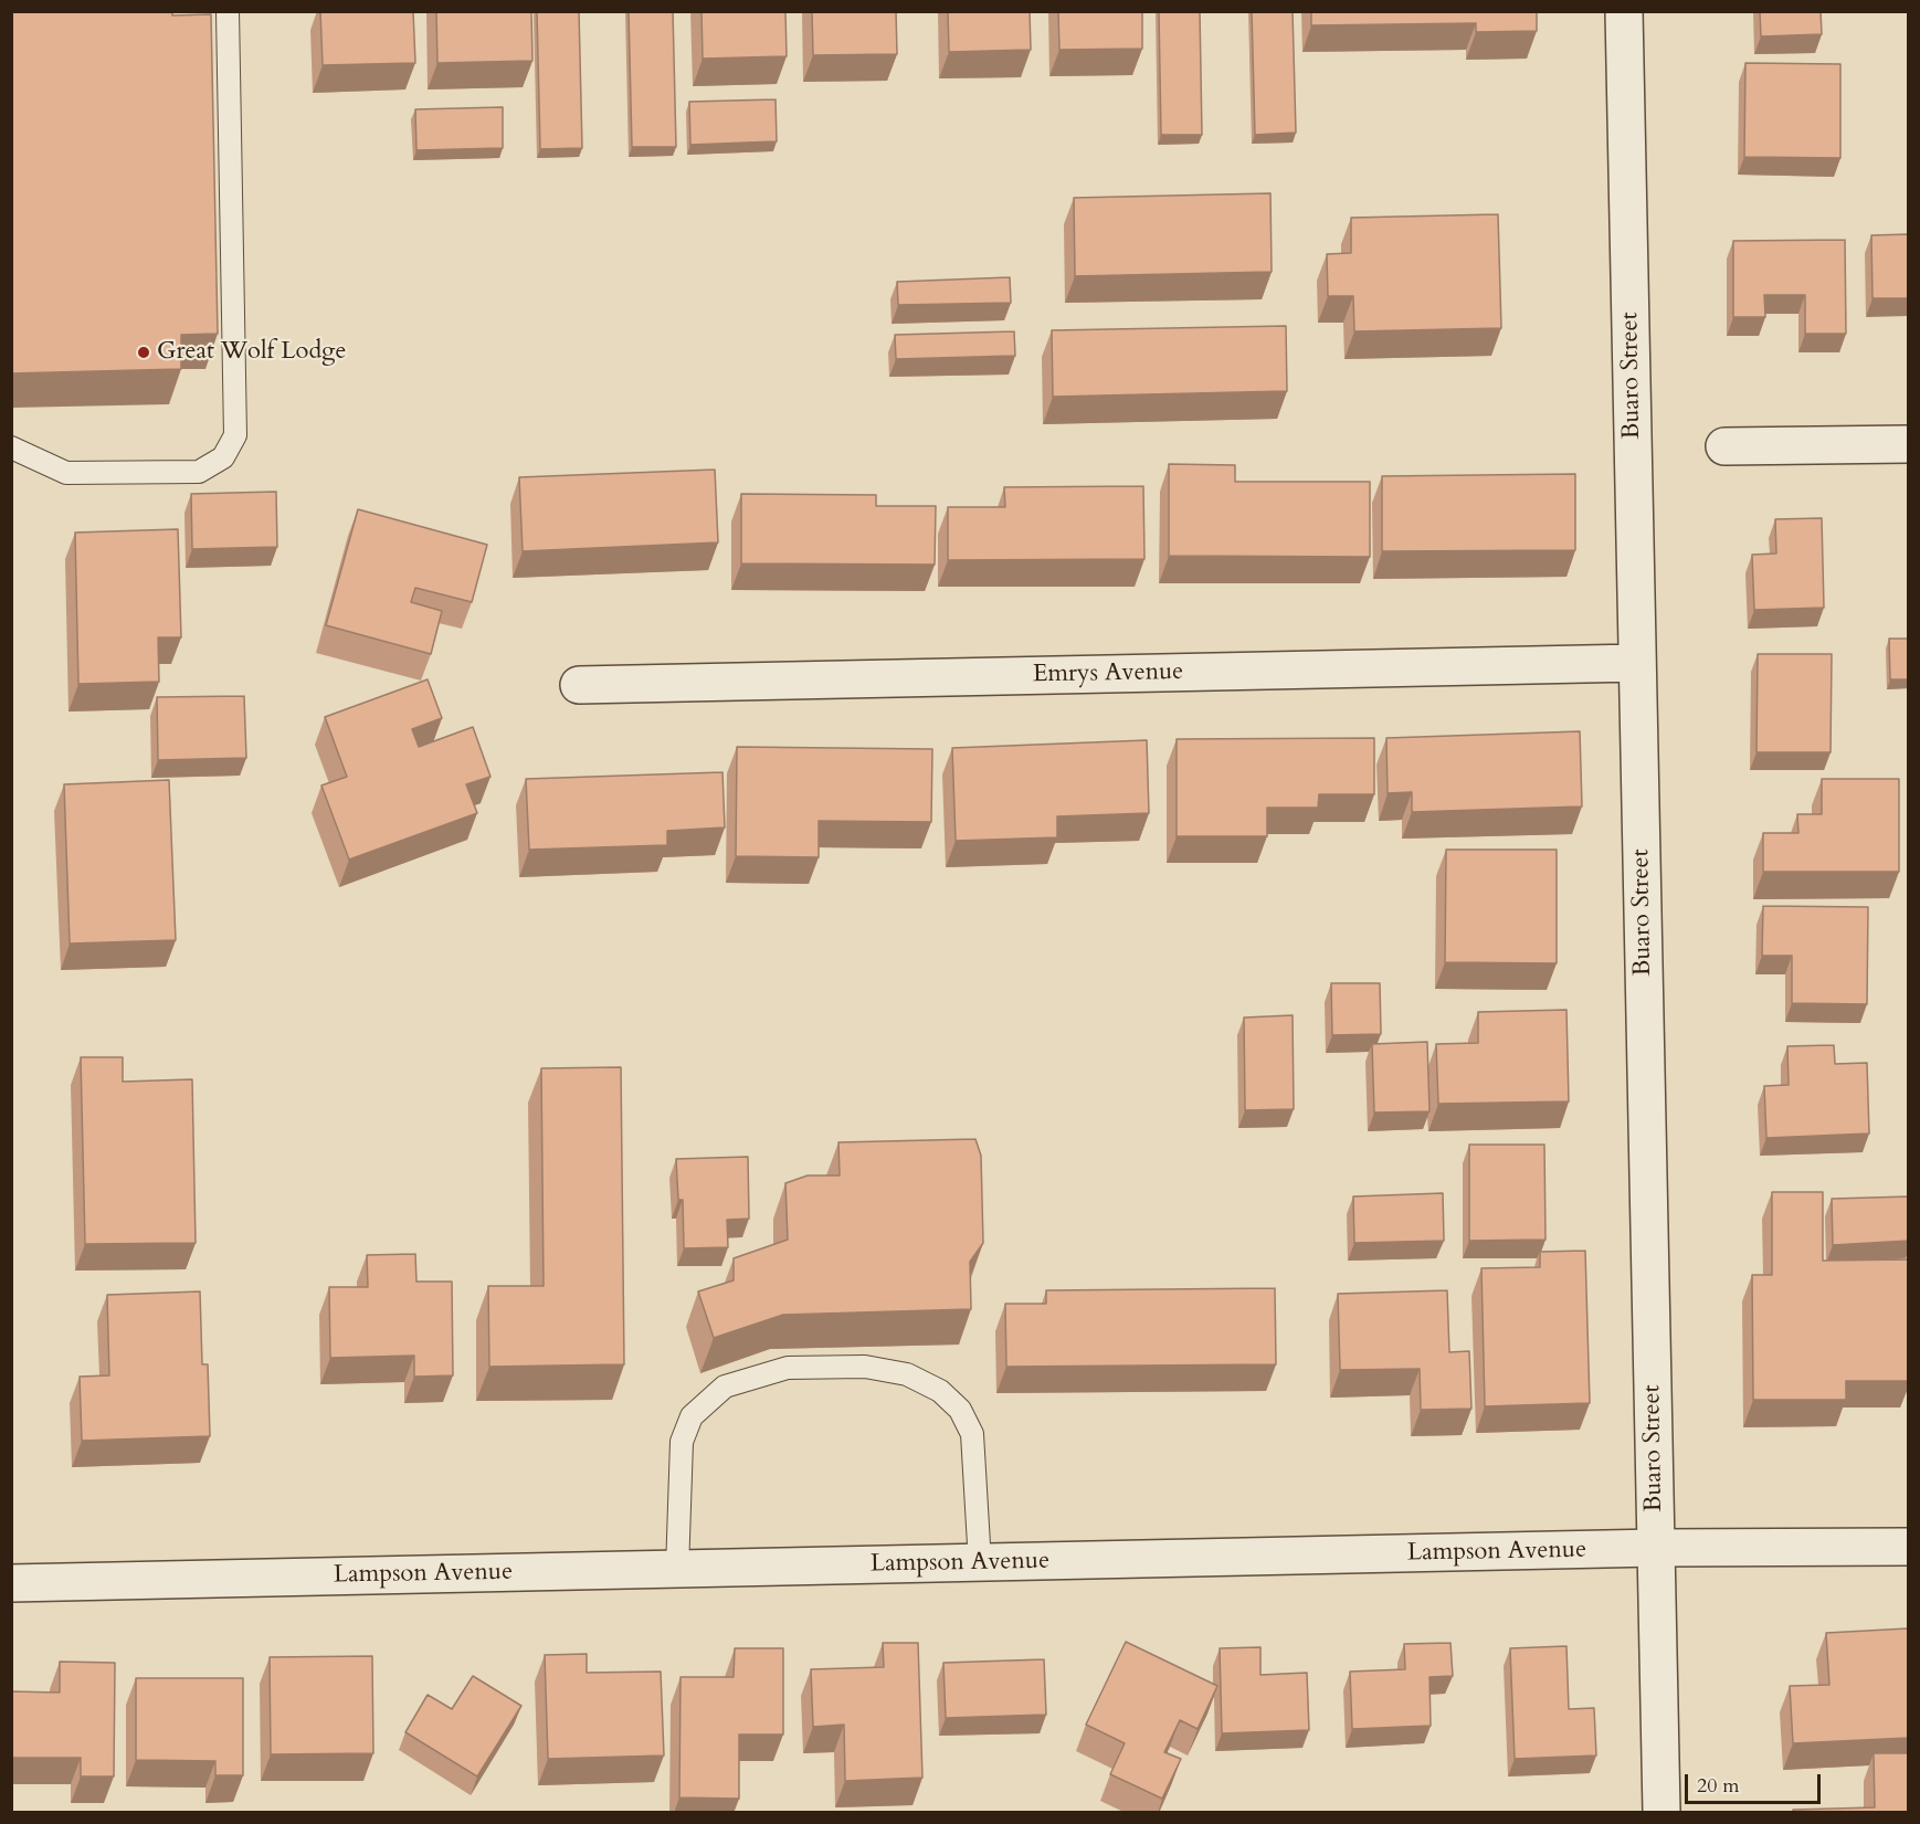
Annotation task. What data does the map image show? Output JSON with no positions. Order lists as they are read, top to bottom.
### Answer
{
  "streets": {
    "street": ["Buaro Street", "Emrys Avenue", "Lampson Avenue"]
  },
  "crossings": [
    ["Buaro Street", "Emrys Avenue"],
    ["Buaro Street", "Lampson Avenue"]
  ],
  "places": ["Great Wolf Lodge"],
  "scale_bar": "20 m"
}
